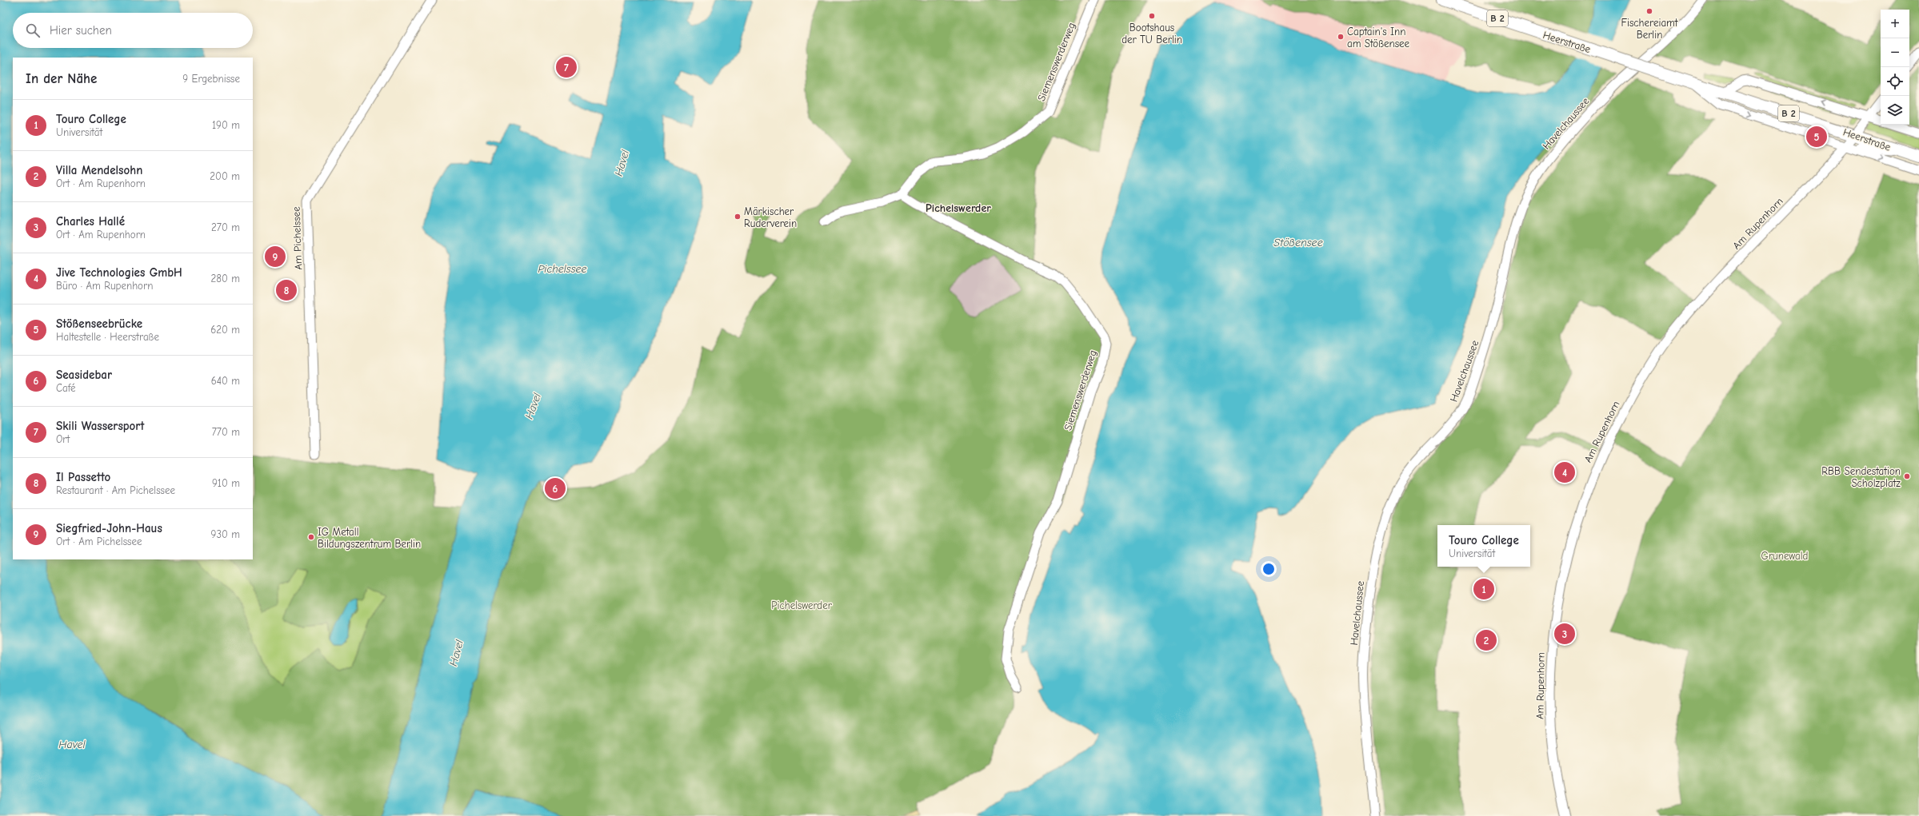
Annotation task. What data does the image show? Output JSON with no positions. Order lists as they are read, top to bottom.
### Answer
{
  "streets": {
    "main road": ["B 2", "Heerstraße"],
    "street": [
      "Siemenswerderweg",
      "Havelchaussee",
      "Am Rupenhorn",
      "Am Pichelssee"
    ]
  },
  "crossings": [
    ["Heerstraße", "Am Rupenhorn"]
  ],
  "districts": ["Pichelswerder"],
  "water": ["Havel", "Stößensee", "Pichelssee"],
  "parks": ["Grunewald", "Pichelswerder"],
  "places": [
    "Fischereiamt Berlin",
    "Bootshaus der TU Berlin",
    "Captain's Inn am Stößensee",
    "Märkischer Ruderverein",
    "RBB Sendestation Scholzplatz",
    "IG Metall Bildungszentrum Berlin"
  ],
  "page": {
    "map_buttons": ["+", "−"],
    "search": "Hier suchen",
    "pins": [
      "7",
      "5",
      "9",
      "8",
      "4",
      "6",
      "1",
      "3",
      "2"
    ],
    "heading": ["In der Nähe", "9 Ergebnisse"],
    "list": [
      {
        "mark": "1",
        "name": "Touro College",
        "note": "Universität",
        "value": "190 m"
      },
      {
        "mark": "2",
        "name": "Villa Mendelsohn",
        "note": "Ort · Am Rupenhorn",
        "value": "200 m"
      },
      {
        "mark": "3",
        "name": "Charles Hallé",
        "note": "Ort · Am Rupenhorn",
        "value": "270 m"
      },
      {
        "mark": "4",
        "name": "Jive Technologies GmbH",
        "note": "Büro · Am Rupenhorn",
        "value": "280 m"
      },
      {
        "mark": "5",
        "name": "Stößenseebrücke",
        "note": "Haltestelle · Heerstraße",
        "value": "620 m"
      },
      {
        "mark": "6",
        "name": "Seasidebar",
        "note": "Café",
        "value": "640 m"
      },
      {
        "mark": "7",
        "name": "Skili Wassersport",
        "note": "Ort",
        "value": "770 m"
      },
      {
        "mark": "8",
        "name": "Il Passetto",
        "note": "Restaurant · Am Pichelssee",
        "value": "910 m"
      },
      {
        "mark": "9",
        "name": "Siegfried-John-Haus",
        "note": "Ort · Am Pichelssee",
        "value": "930 m"
      }
    ],
    "popup": ["Touro College", "Universität"]
  }
}
